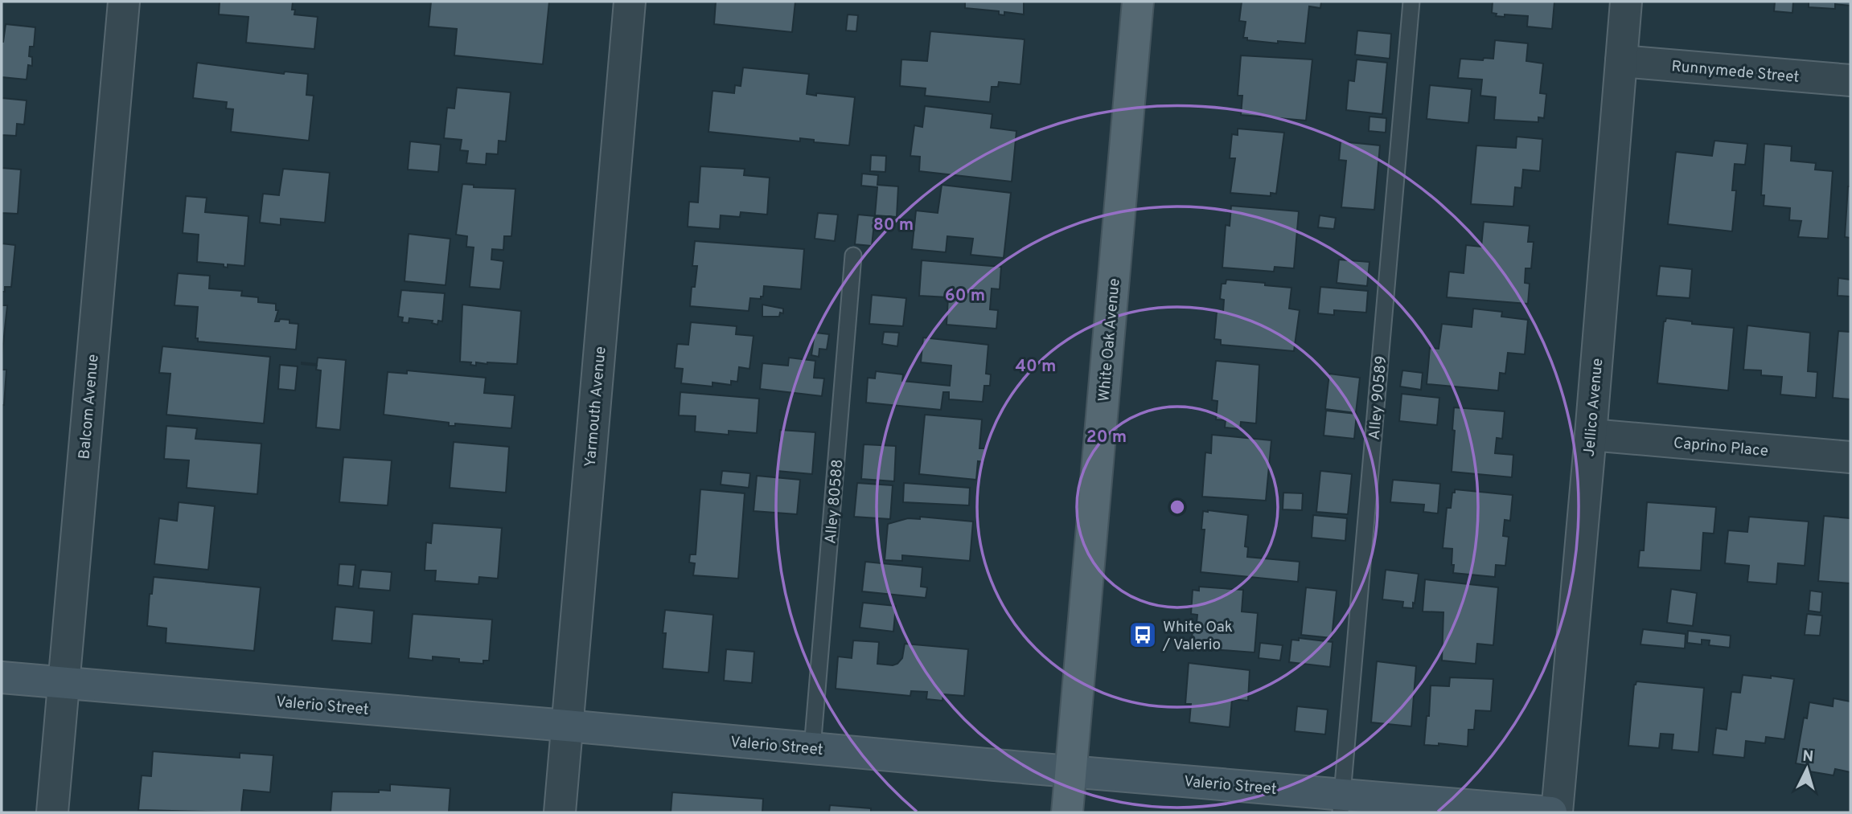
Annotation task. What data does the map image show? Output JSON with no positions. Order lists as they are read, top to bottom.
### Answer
{
  "streets": {
    "main road": ["White Oak Avenue"],
    "street": [
      "Runnymede Street",
      "Balcom Avenue",
      "Yarmouth Avenue",
      "Jellico Avenue",
      "Caprino Place",
      "Valerio Street"
    ],
    "lane": ["Alley 90589", "Alley 80588"]
  },
  "crossings": [
    ["Runnymede Street", "Jellico Avenue"],
    ["White Oak Avenue", "Valerio Street"],
    ["Alley 90589", "Valerio Street"],
    ["Balcom Avenue", "Valerio Street"],
    ["Yarmouth Avenue", "Valerio Street"],
    ["Jellico Avenue", "Caprino Place"],
    ["Alley 80588", "Valerio Street"]
  ],
  "places": {
    "bus stop": ["White Oak / Valerio"]
  },
  "north": "top",
  "rings": [
    "80 m",
    "60 m",
    "40 m",
    "20 m"
  ]
}
